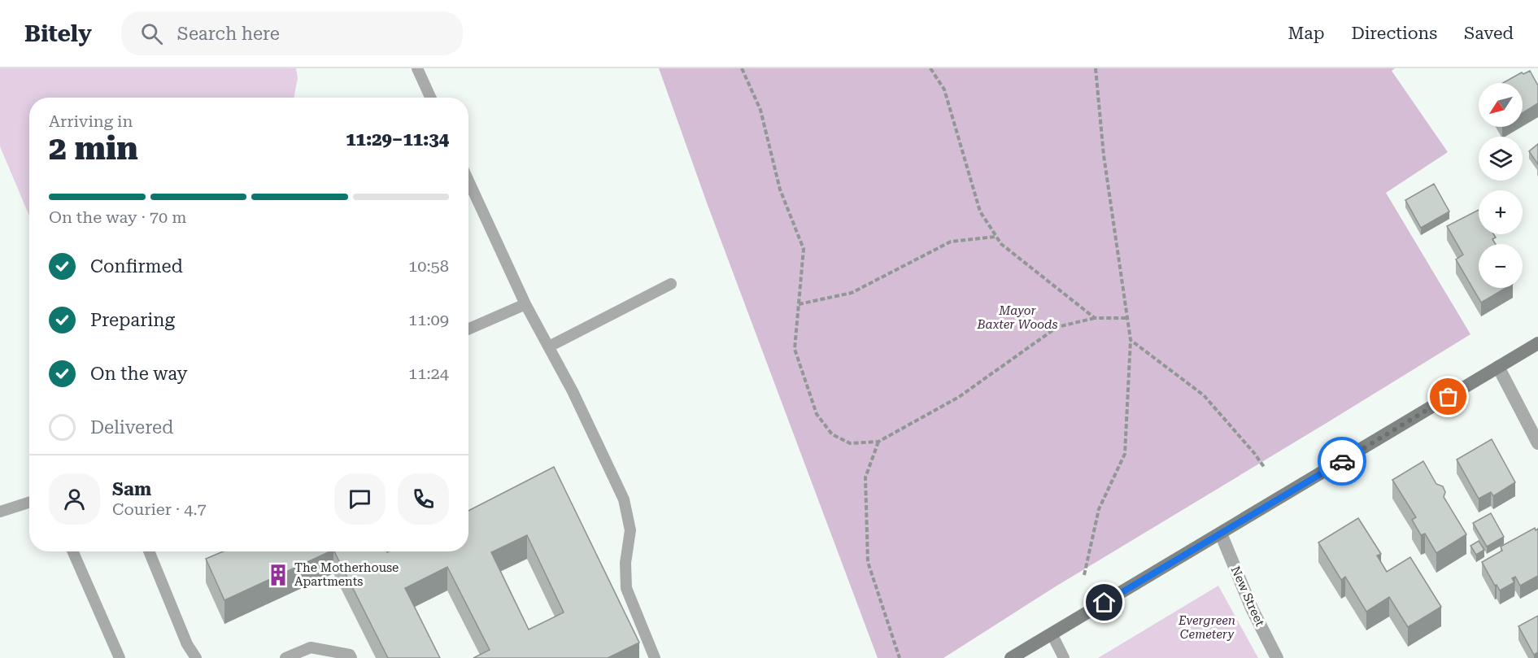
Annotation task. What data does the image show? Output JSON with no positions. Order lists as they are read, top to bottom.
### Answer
{
  "streets": {
    "street": ["New Street"]
  },
  "parks": ["Mayor Baxter Woods", "Evergreen Cemetery"],
  "places": {
    "building": ["The Motherhouse Apartments"]
  },
  "north": "bottom left",
  "page": {
    "header": "Bitely",
    "search": "Search here",
    "nav": ["Map", "Directions", "Saved"],
    "map_buttons": ["+", "−"],
    "heading": ["2 min", "Arriving in", "11:29–11:34"],
    "panel": ["Sam", "Courier · 4.7"],
    "bar": "On the way · 70 m",
    "list": [
      ["Confirmed", "10:58"],
      ["Preparing", "11:09"],
      ["On the way", "11:24"],
      "Delivered"
    ]
  }
}
